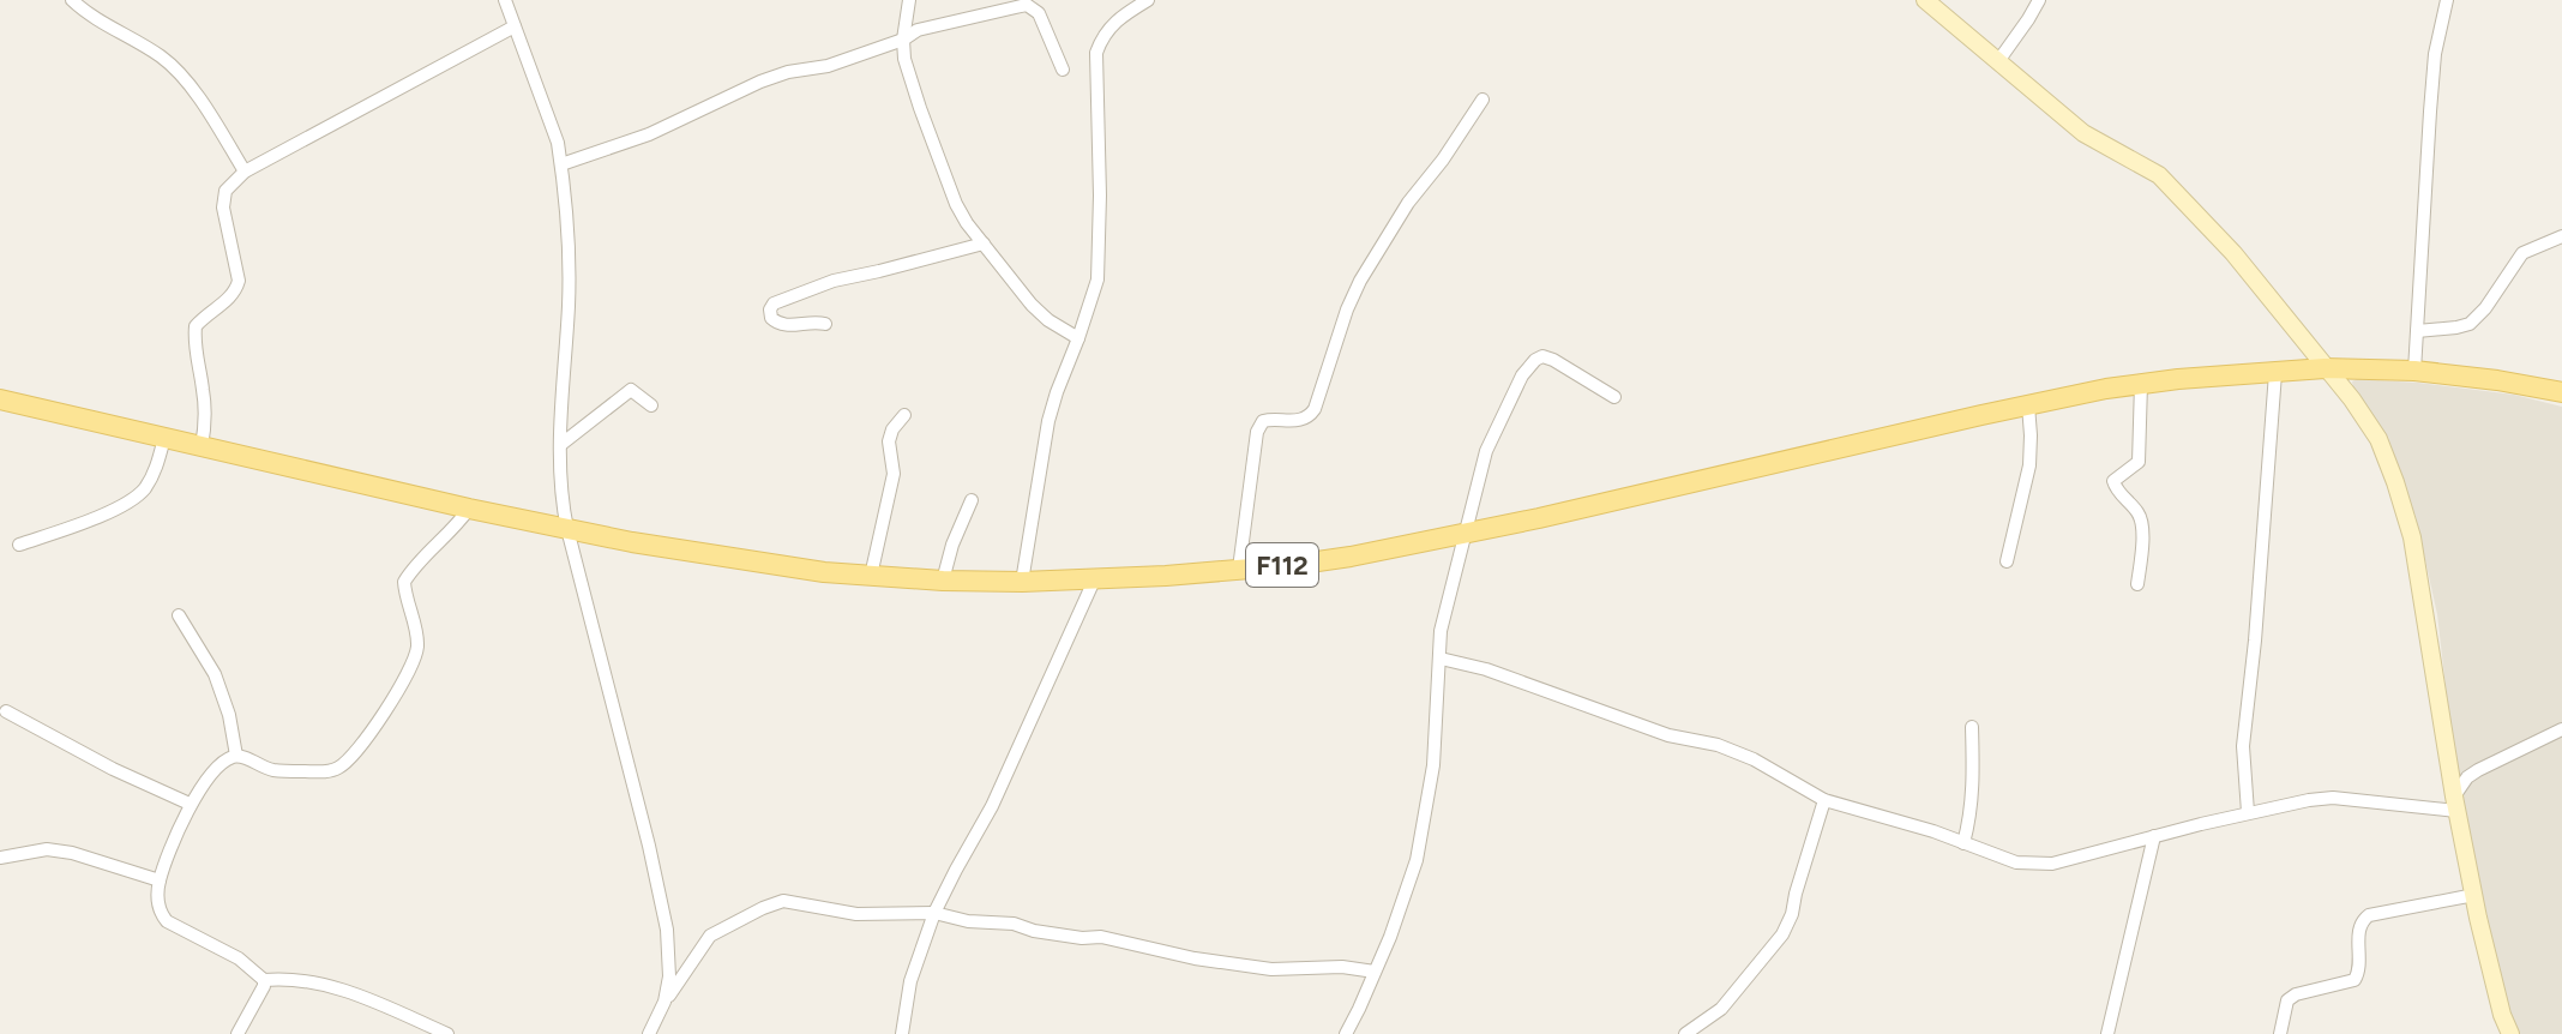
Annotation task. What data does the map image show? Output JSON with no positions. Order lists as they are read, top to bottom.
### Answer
{
  "streets": {
    "main road": ["F112"]
  }
}
